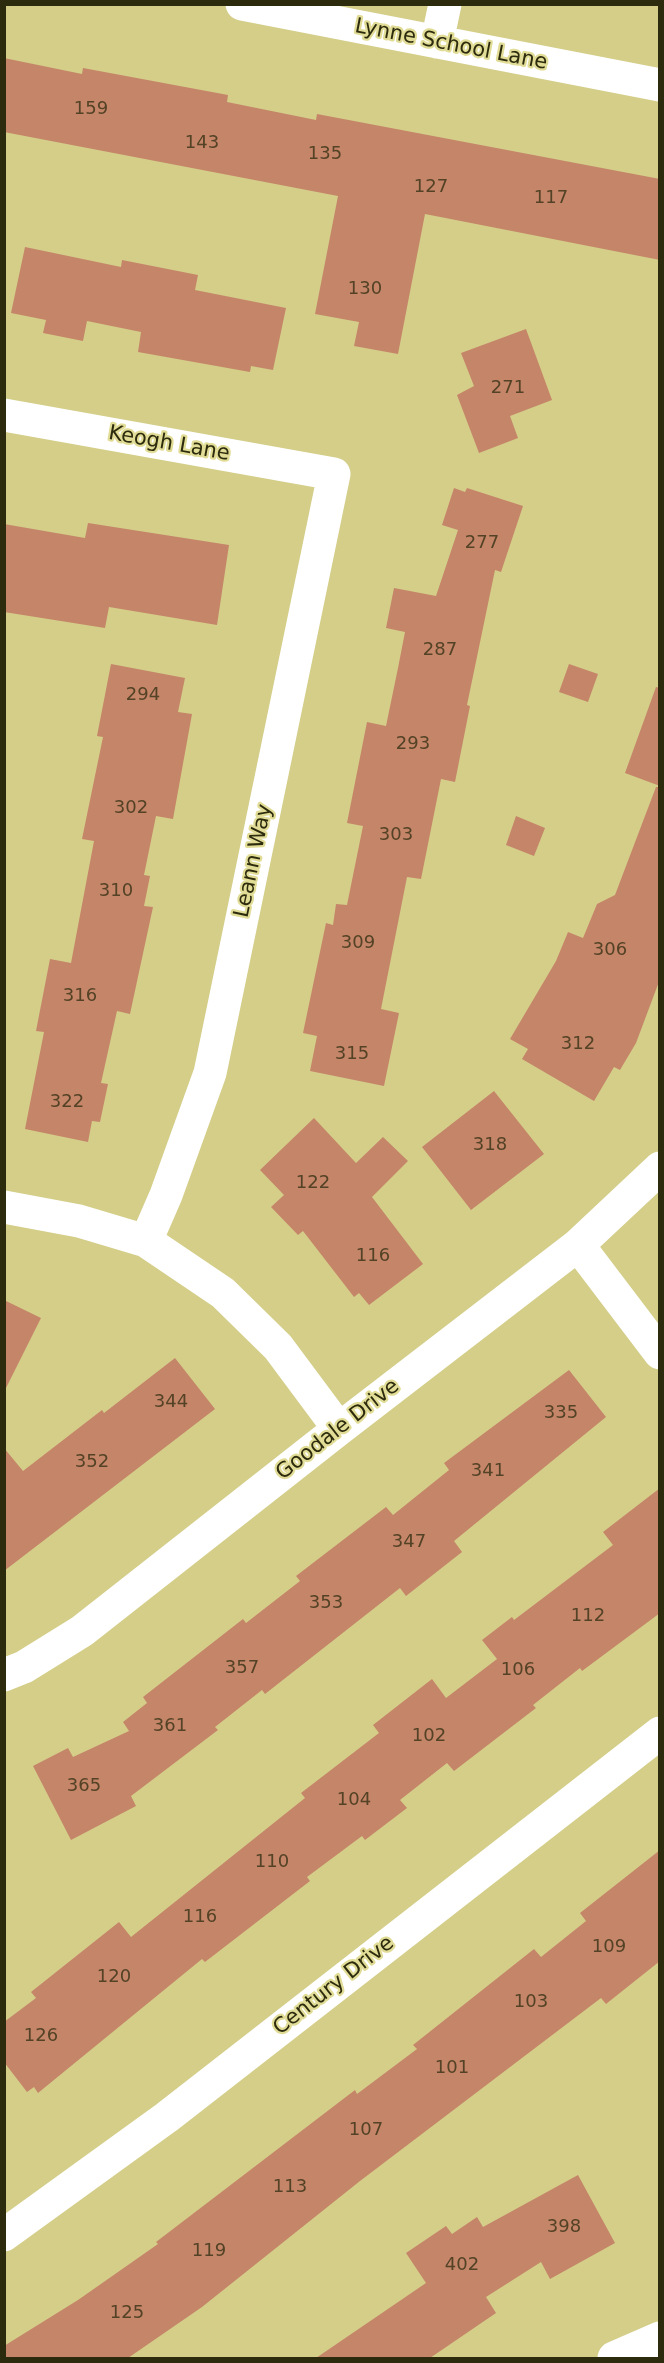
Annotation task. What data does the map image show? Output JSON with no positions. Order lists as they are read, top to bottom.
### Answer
{
  "streets": {
    "street": [
      "Lynne School Lane",
      "Keogh Lane",
      "Leann Way",
      "Goodale Drive",
      "Century Drive"
    ]
  },
  "crossings": [
    ["Keogh Lane", "Leann Way"]
  ],
  "house_numbers": [
    "159",
    "143",
    "135",
    "127",
    "117",
    "130",
    "271",
    "277",
    "287",
    "294",
    "293",
    "302",
    "303",
    "310",
    "309",
    "306",
    "316",
    "312",
    "315",
    "322",
    "318",
    "122",
    "116",
    "344",
    "335",
    "352",
    "341",
    "347",
    "353",
    "112",
    "357",
    "106",
    "361",
    "102",
    "365",
    "104",
    "110",
    "116",
    "109",
    "120",
    "103",
    "126",
    "101",
    "107",
    "113",
    "398",
    "119",
    "402",
    "125"
  ]
}
